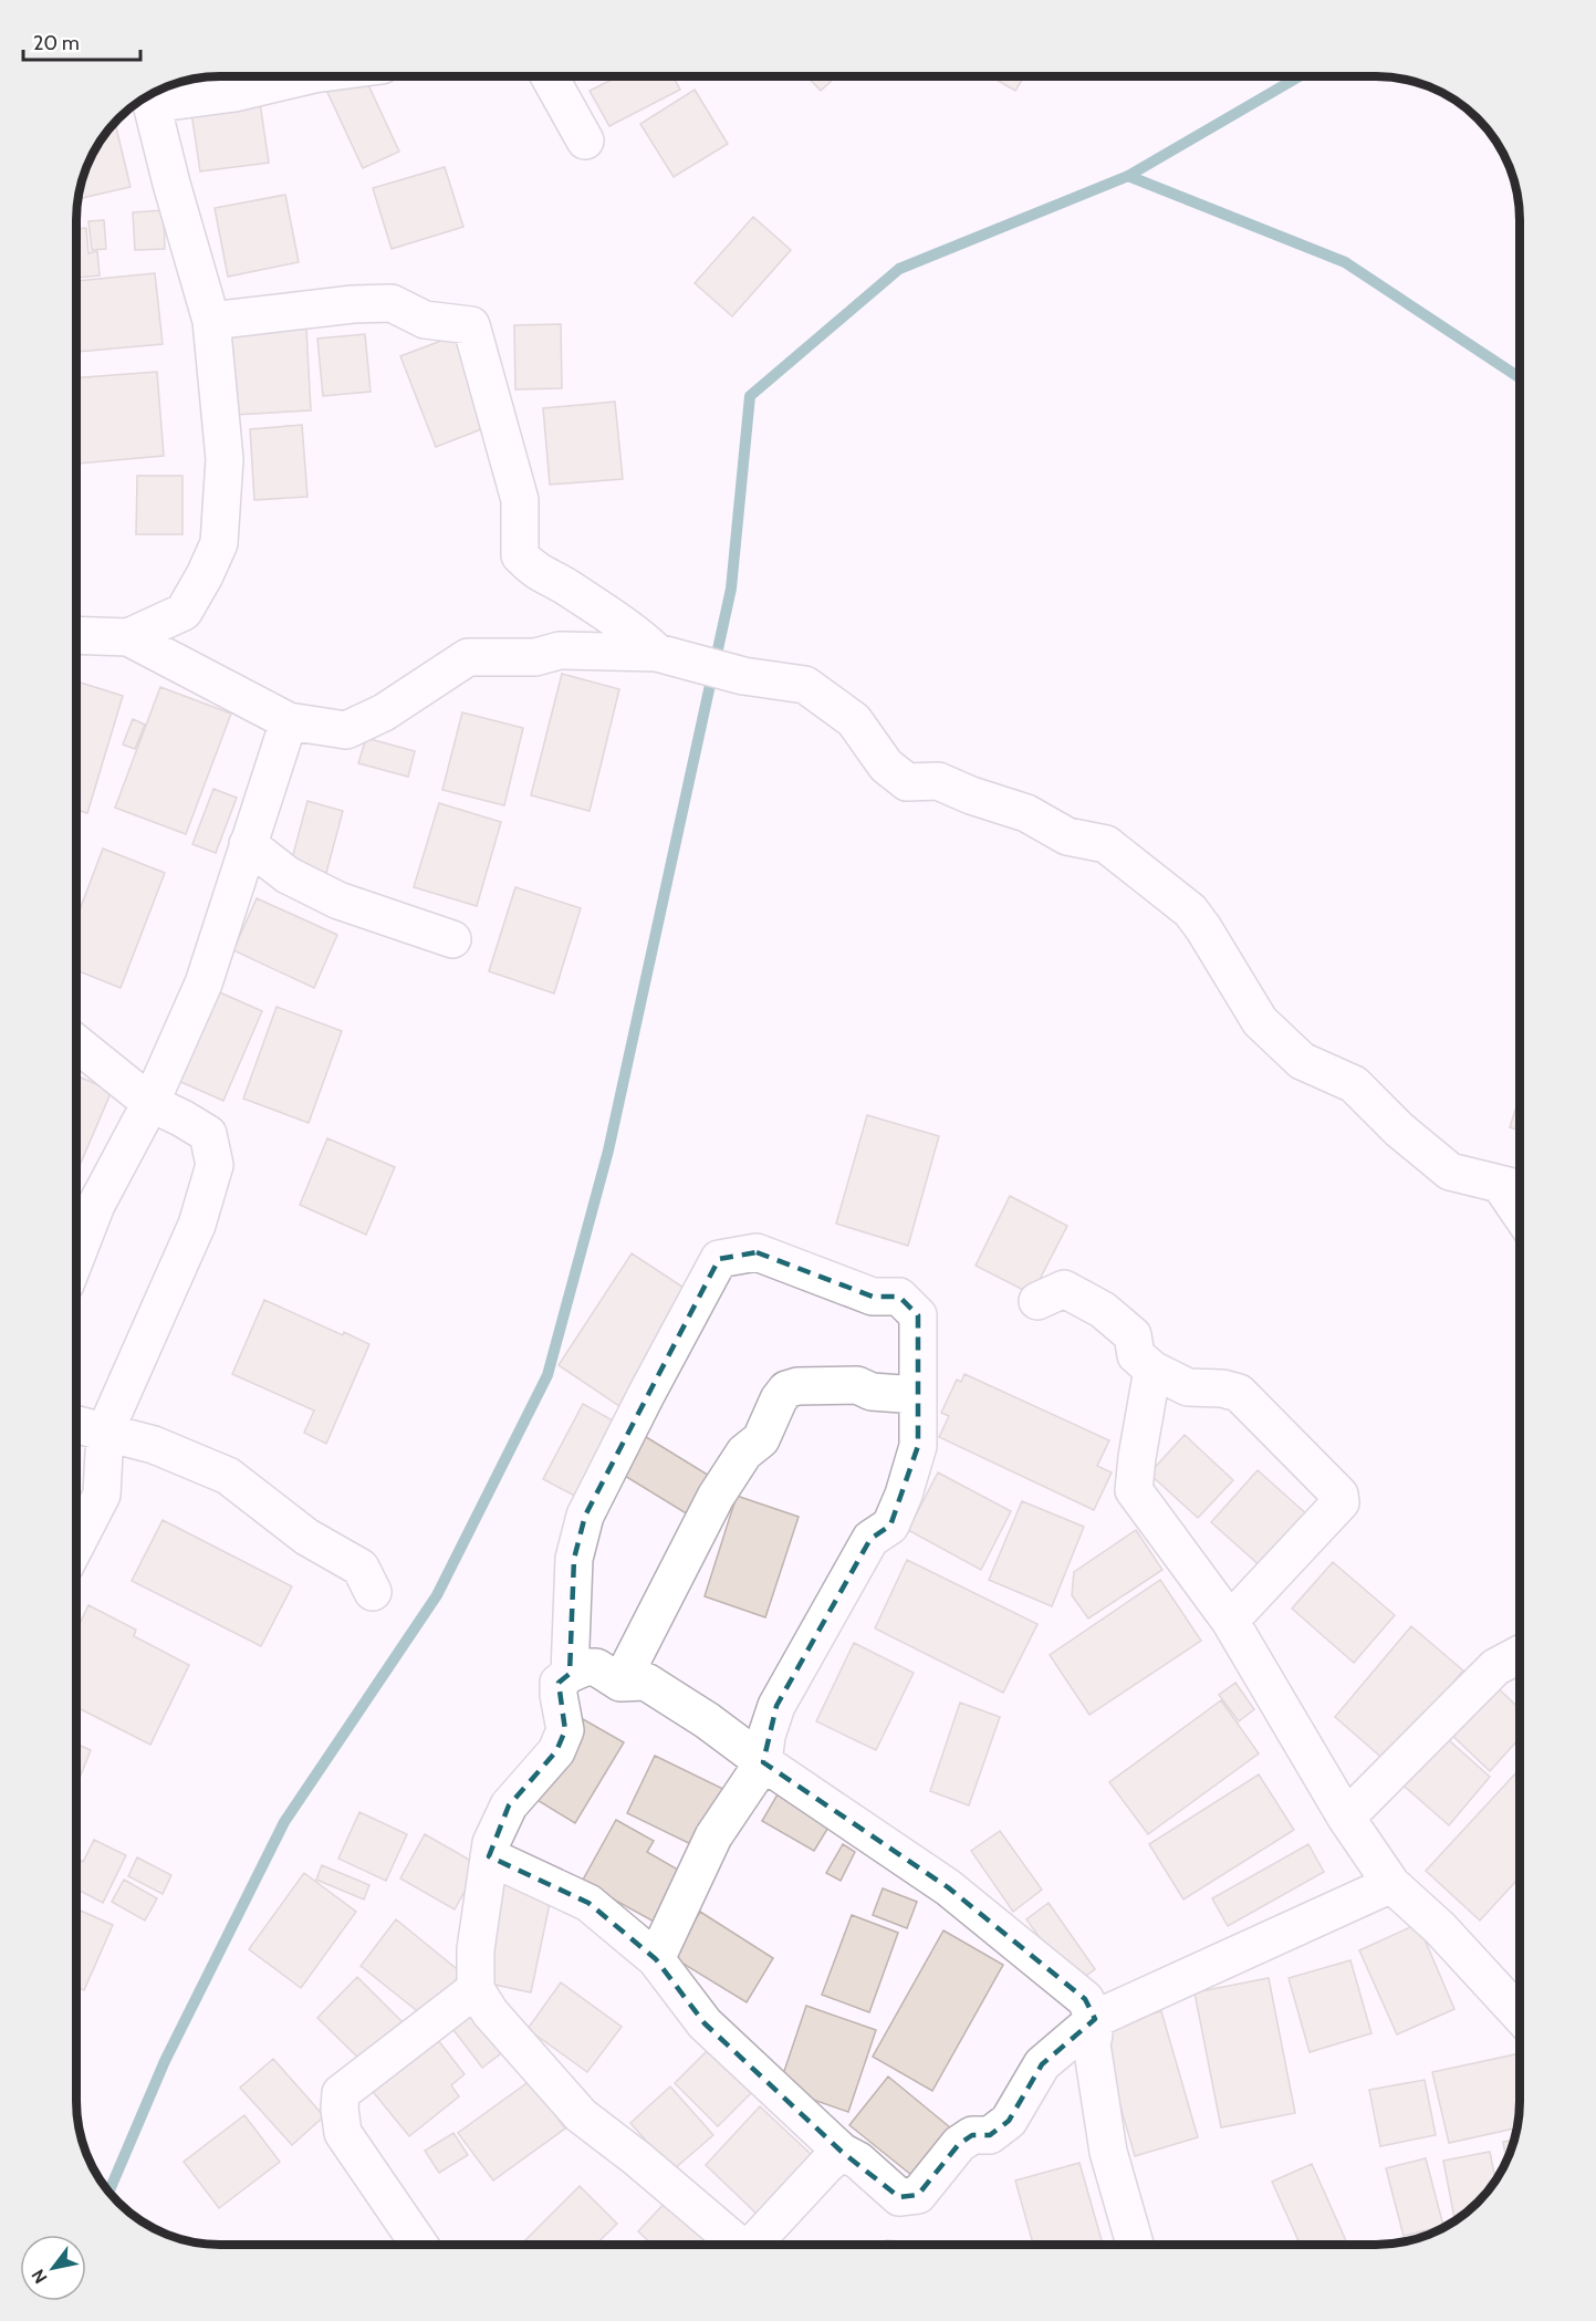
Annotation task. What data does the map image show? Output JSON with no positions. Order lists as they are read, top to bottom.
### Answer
{
  "scale_bar": "20 m",
  "north": "bottom left"
}
